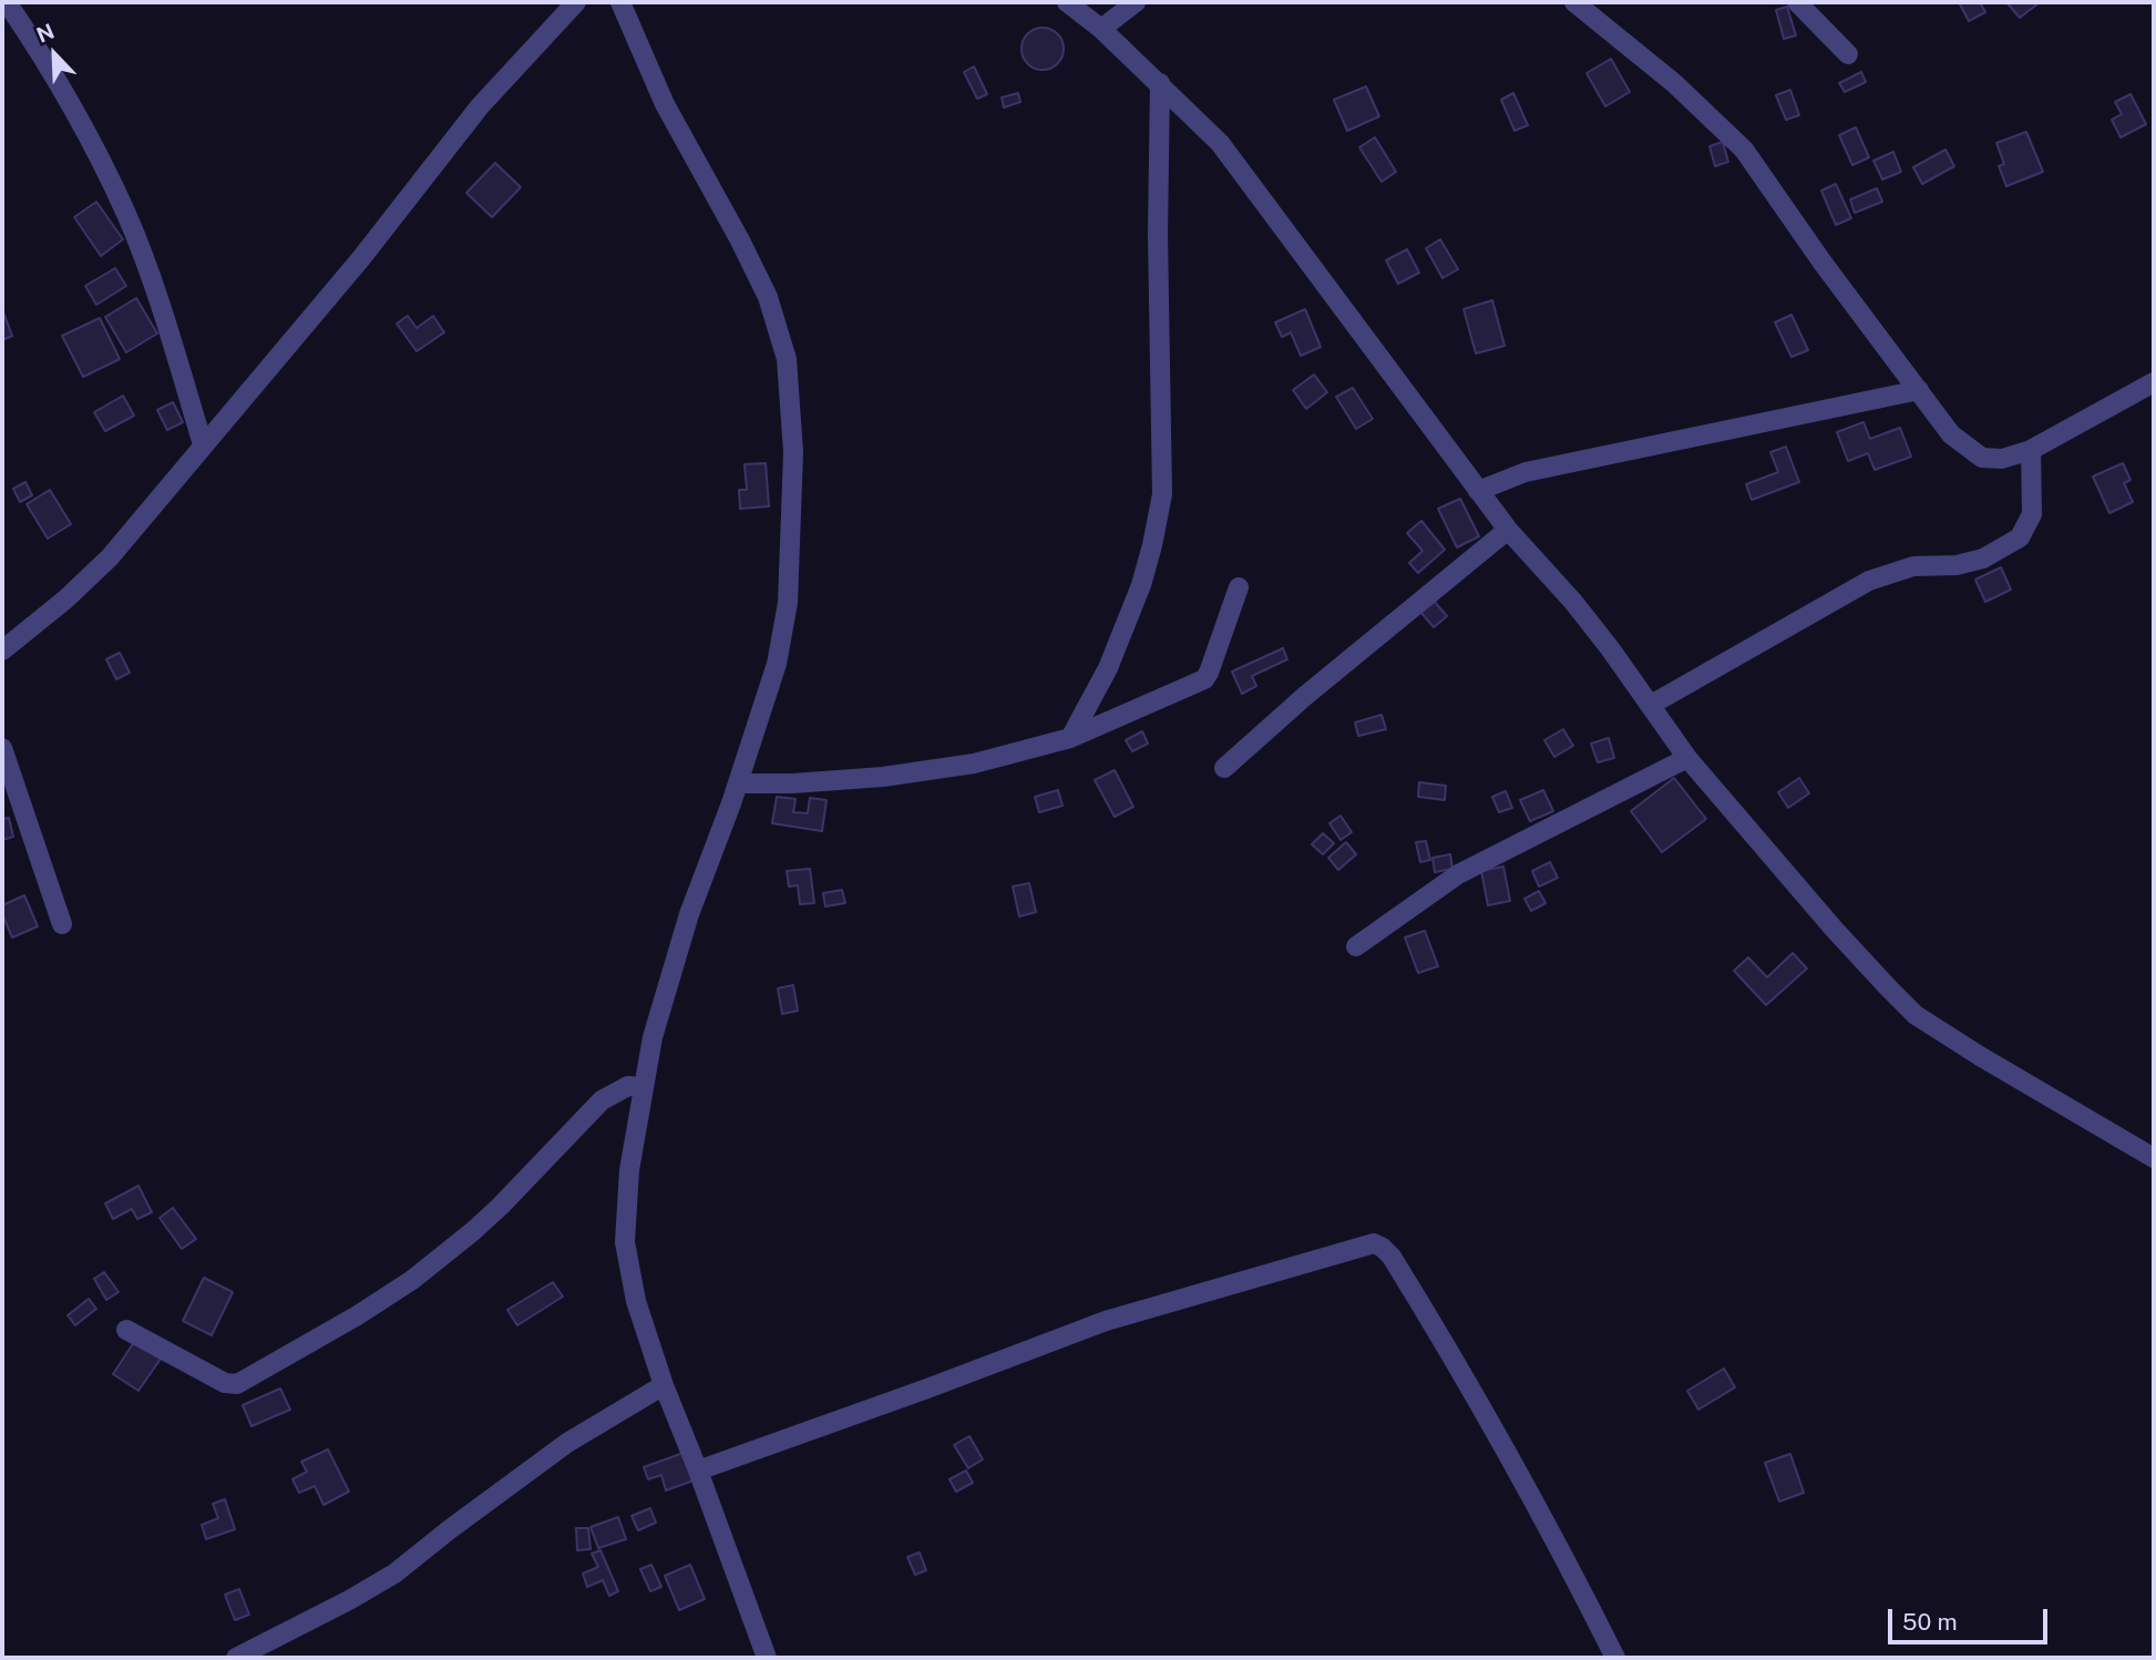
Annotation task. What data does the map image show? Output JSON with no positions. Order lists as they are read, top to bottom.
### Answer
{
  "scale_bar": "50 m",
  "north": "top left"
}
